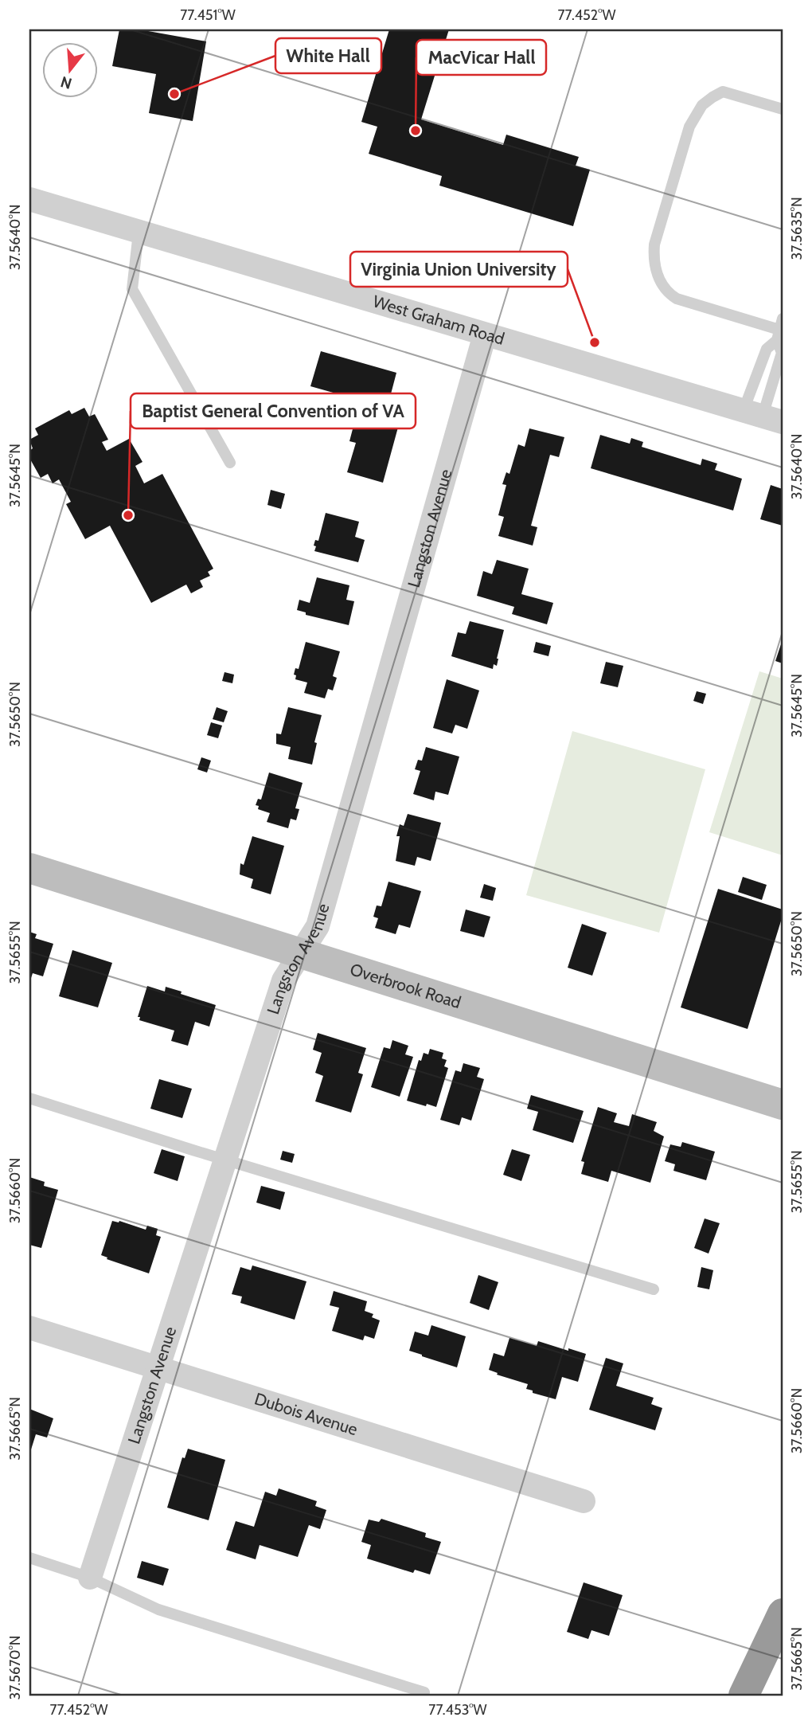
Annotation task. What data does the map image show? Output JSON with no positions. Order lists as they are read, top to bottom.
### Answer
{
  "streets": {
    "street": [
      "West Graham Road",
      "Langston Avenue",
      "Overbrook Road",
      "Dubois Avenue"
    ]
  },
  "crossings": [
    ["West Graham Road", "Langston Avenue"],
    ["Langston Avenue", "Overbrook Road"],
    ["Langston Avenue", "Dubois Avenue"]
  ],
  "places": [
    "White Hall",
    "MacVicar Hall",
    "Virginia Union University",
    "Baptist General Convention of VA"
  ],
  "north": "bottom",
  "coordinates": [
    "77.451°W",
    "77.452°W",
    "37.5635°N",
    "37.5640°N",
    "37.5645°N",
    "37.5650°N",
    "37.5655°N",
    "37.5660°N",
    "37.5665°N",
    "37.5670°N",
    "77.453°W"
  ]
}
